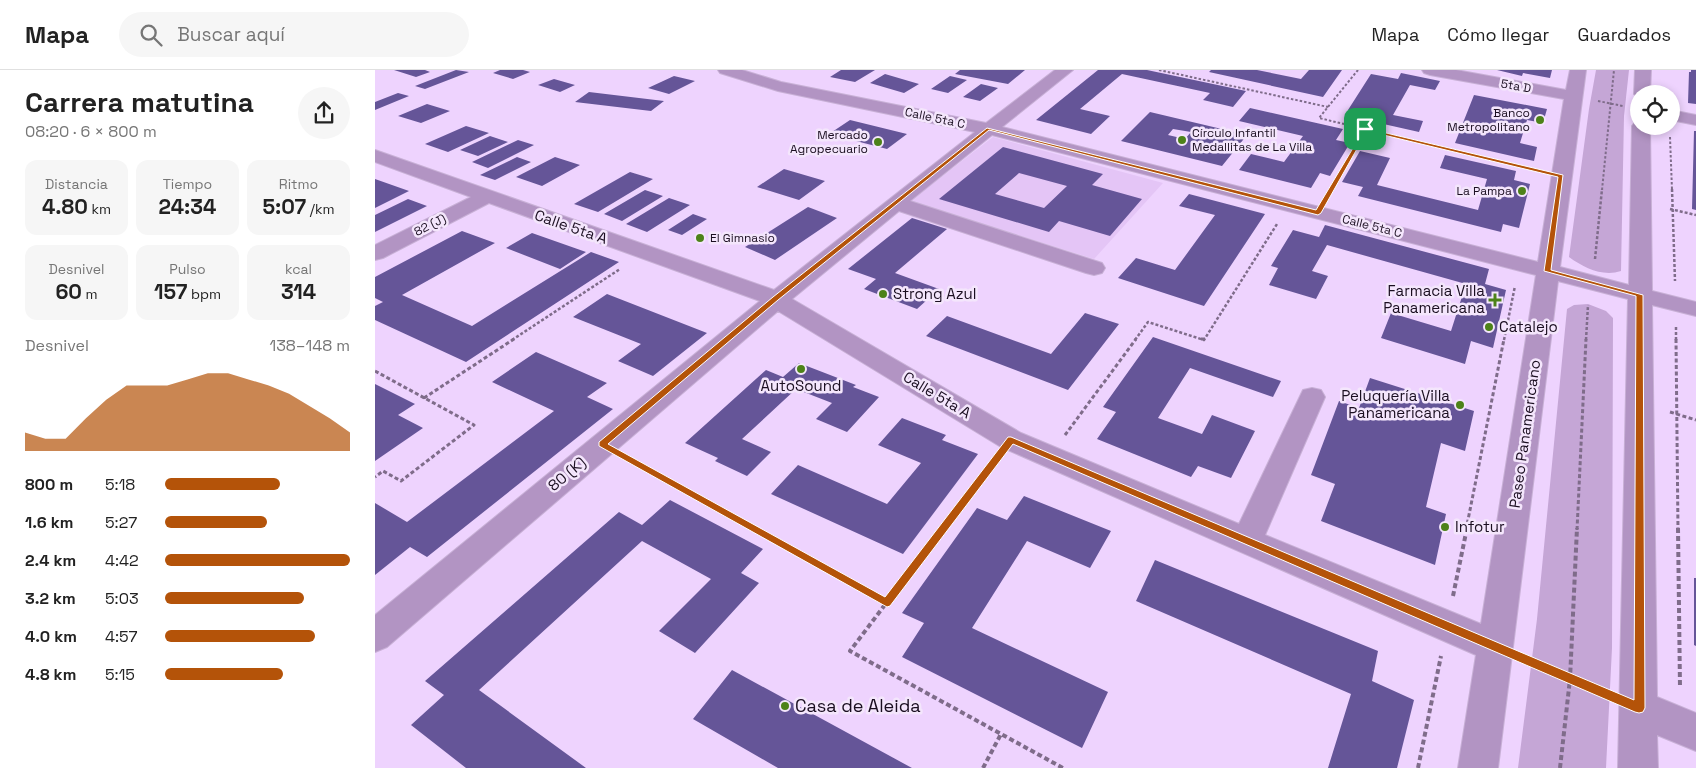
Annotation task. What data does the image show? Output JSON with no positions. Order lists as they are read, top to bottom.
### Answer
{
  "streets": {
    "street": [
      "5ta D",
      "Calle 5ta C",
      "82 (J)",
      "Calle 5ta A",
      "Paseo Panamericano",
      "80 (K)"
    ]
  },
  "crossings": [
    ["5ta D", "Paseo Panamericano"],
    ["Calle 5ta C", "Paseo Panamericano"],
    ["Calle 5ta C", "80 (K)"],
    ["82 (J)", "Calle 5ta A"],
    ["Calle 5ta A", "Paseo Panamericano"],
    ["Calle 5ta A", "80 (K)"]
  ],
  "places": {
    "other": [
      "Banco Metropolitano",
      "Círculo Infantil Medallitas de La Villa",
      "Mercado Agropecuario",
      "La Pampa",
      "El Gimnasio",
      "Strong Azul",
      "Catalejo",
      "AutoSound",
      "Peluquería Villa Panamericana",
      "Infotur",
      "Casa de Aleida"
    ],
    "health": ["Farmacia Villa Panamericana"]
  },
  "page": {
    "header": "Mapa",
    "search": "Buscar aquí",
    "nav": ["Mapa", "Cómo llegar", "Guardados"],
    "heading": ["Carrera matutina", "08:20 · 6 × 800 m"],
    "stats": [
      ["Distancia", "4.80 km"],
      ["Tiempo", "24:34"],
      ["Ritmo", "5:07 /km"],
      ["Desnivel", "60 m"],
      ["Pulso", "157 bpm"],
      ["kcal", "314"]
    ],
    "chart": ["Desnivel", "138–148 m"],
    "list": [
      {
        "name": "800 m",
        "note": "5:18"
      },
      {
        "name": "1.6 km",
        "note": "5:27"
      },
      {
        "name": "2.4 km",
        "note": "4:42"
      },
      {
        "name": "3.2 km",
        "note": "5:03"
      },
      {
        "name": "4.0 km",
        "note": "4:57"
      },
      {
        "name": "4.8 km",
        "note": "5:15"
      }
    ]
  }
}
